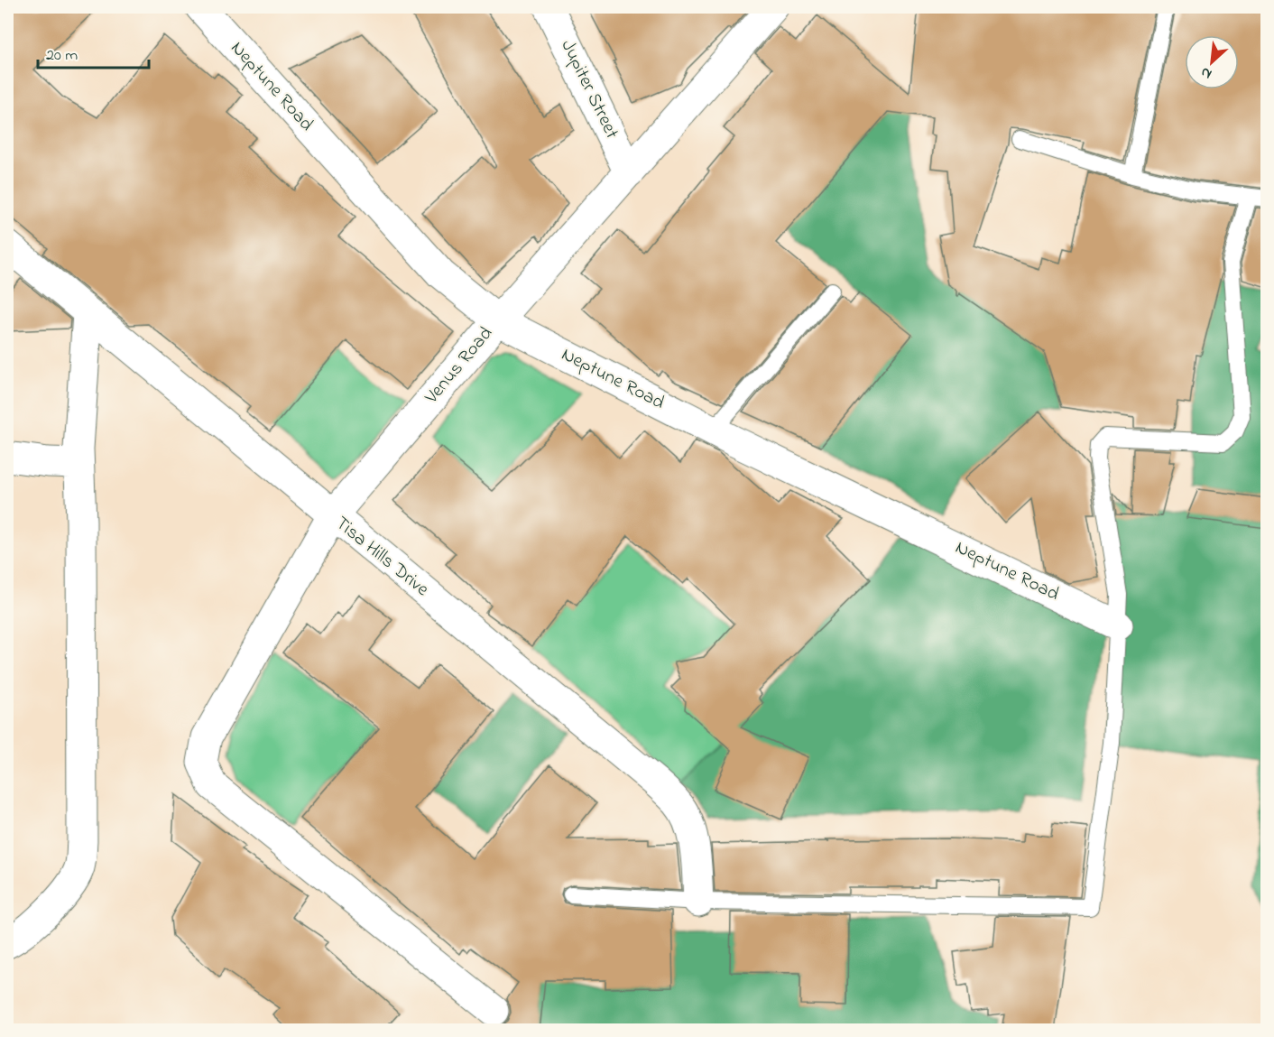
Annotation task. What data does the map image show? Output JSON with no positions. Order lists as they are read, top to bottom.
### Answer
{
  "streets": {
    "street": [
      "Neptune Road",
      "Jupiter Street",
      "Venus Road",
      "Tisa Hills Drive"
    ]
  },
  "crossings": [
    ["Neptune Road", "Venus Road"],
    ["Jupiter Street", "Venus Road"],
    ["Venus Road", "Tisa Hills Drive"]
  ],
  "scale_bar": "20 m",
  "north": "bottom left"
}
